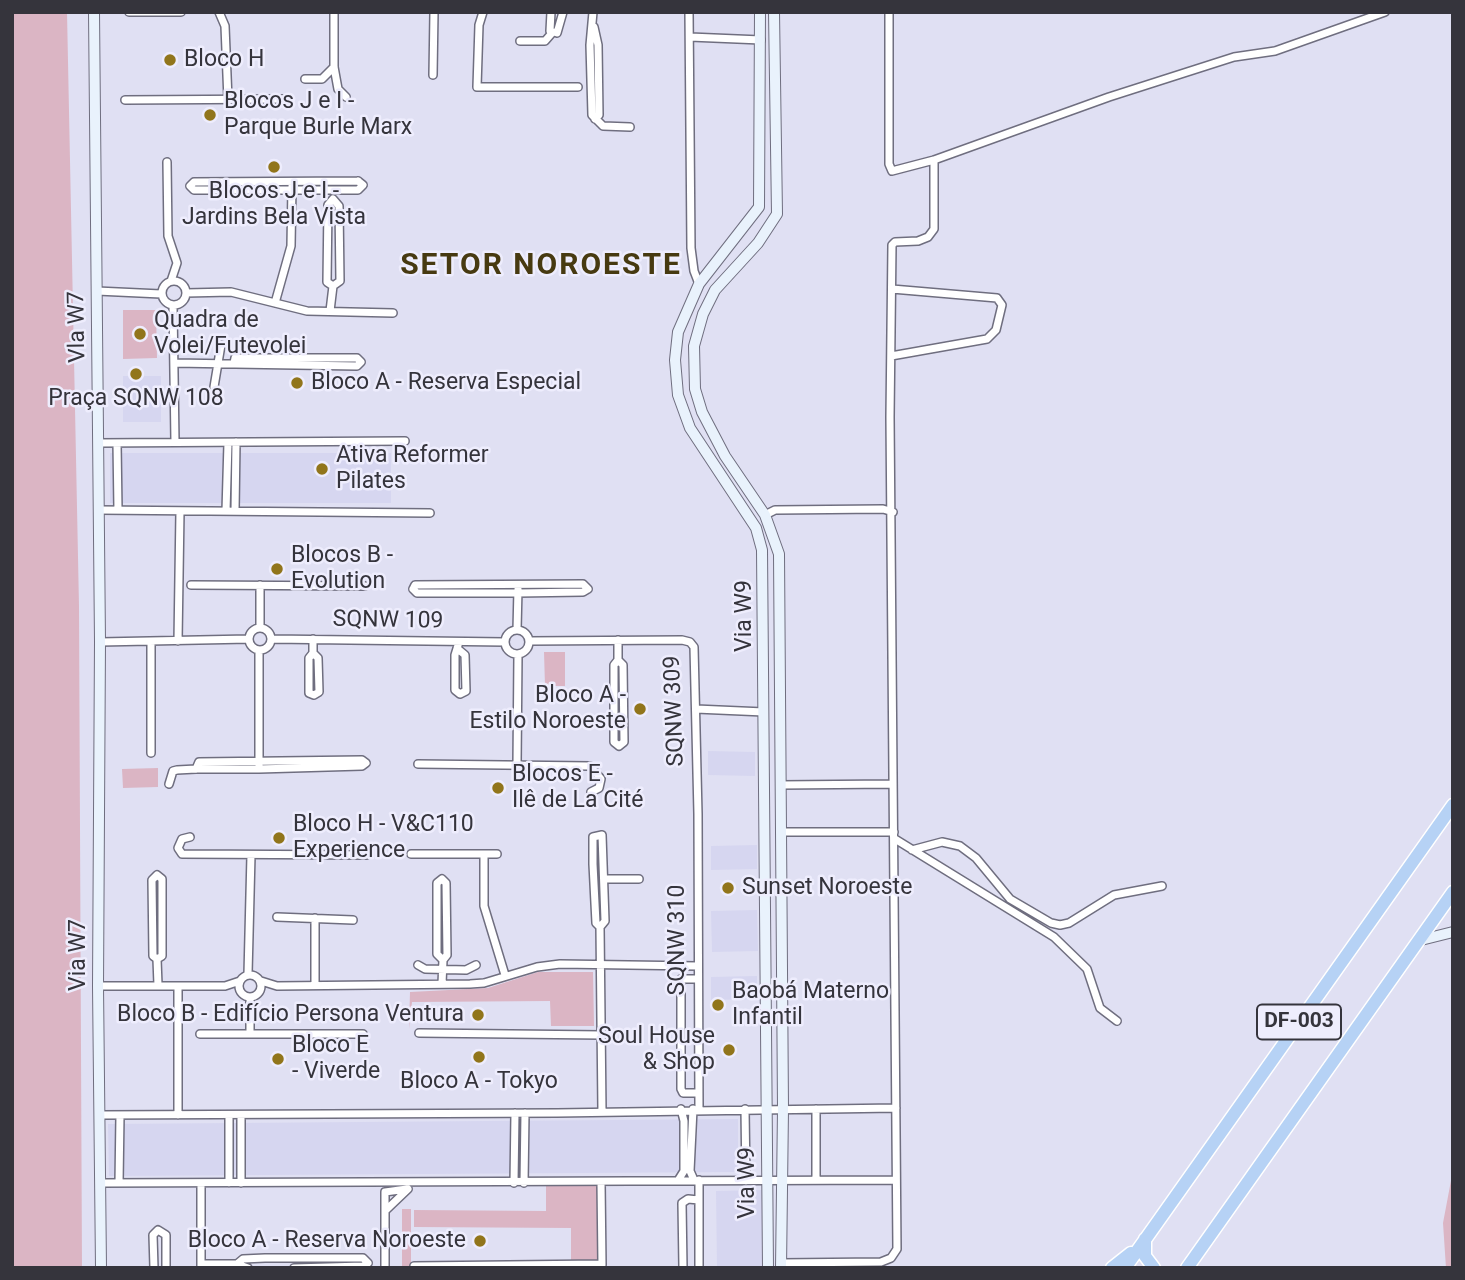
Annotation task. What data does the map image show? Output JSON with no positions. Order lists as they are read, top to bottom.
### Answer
{
  "streets": {
    "highway": ["DF-003"],
    "street": [
      "Vla W7",
      "Via W9",
      "SQNW 109",
      "SQNW 309",
      "SQNW 310",
      "Via W7"
    ]
  },
  "crossings": [
    ["Vla W7", "Via W7"],
    ["SQNW 109", "SQNW 309"],
    ["SQNW 309", "SQNW 310"]
  ],
  "districts": ["SETOR NOROESTE"],
  "places": [
    "Bloco H",
    "Blocos J e I - Parque Burle Marx",
    "Blocos J e I - Jardins Bela Vista",
    "Quadra de Volei/Futevolei",
    "Praça SQNW 108",
    "Bloco A - Reserva Especial",
    "Ativa Reformer Pilates",
    "Blocos B - Evolution",
    "Bloco A - Estilo Noroeste",
    "Blocos E - Ilê de La Cité",
    "Bloco H - V&C110 Experience",
    "Sunset Noroeste",
    "Baobá Materno Infantil",
    "Bloco B - Edifício Persona Ventura",
    "Soul House & Shop",
    "Bloco A - Tokyo",
    "Bloco E - Viverde",
    "Bloco A - Reserva Noroeste"
  ]
}
